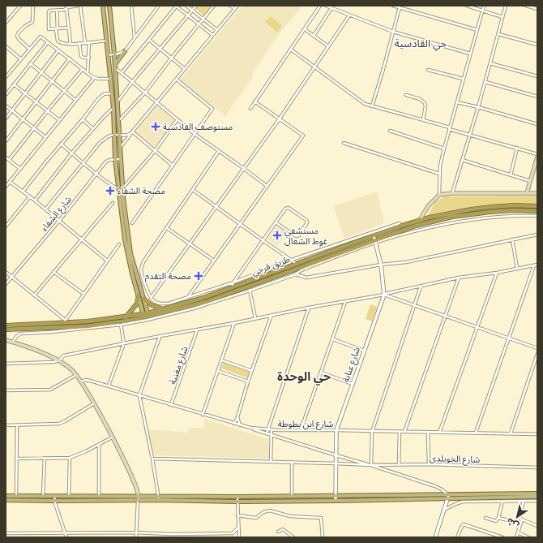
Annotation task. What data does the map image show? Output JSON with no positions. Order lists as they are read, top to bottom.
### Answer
{
  "streets": {
    "highway": ["طريق قرجي"],
    "street": [
      "شارع الشفاء",
      "شارع عنابة",
      "شارع مغنية",
      "شارع ابن بطوطة",
      "شارع الخويلدى"
    ]
  },
  "crossings": [
    ["طريق قرجي", "شارع عنابة"],
    ["شارع عنابة", "شارع ابن بطوطة"],
    ["شارع مغنية", "شارع ابن بطوطة"]
  ],
  "districts": ["حي القادسية", "حي الوحدة"],
  "places": {
    "health": [
      "مستوصف القادسية",
      "مصحة الشفاء",
      "مستشفي غوط الشعال",
      "مصحة التقدم"
    ]
  },
  "north": "bottom left"
}
